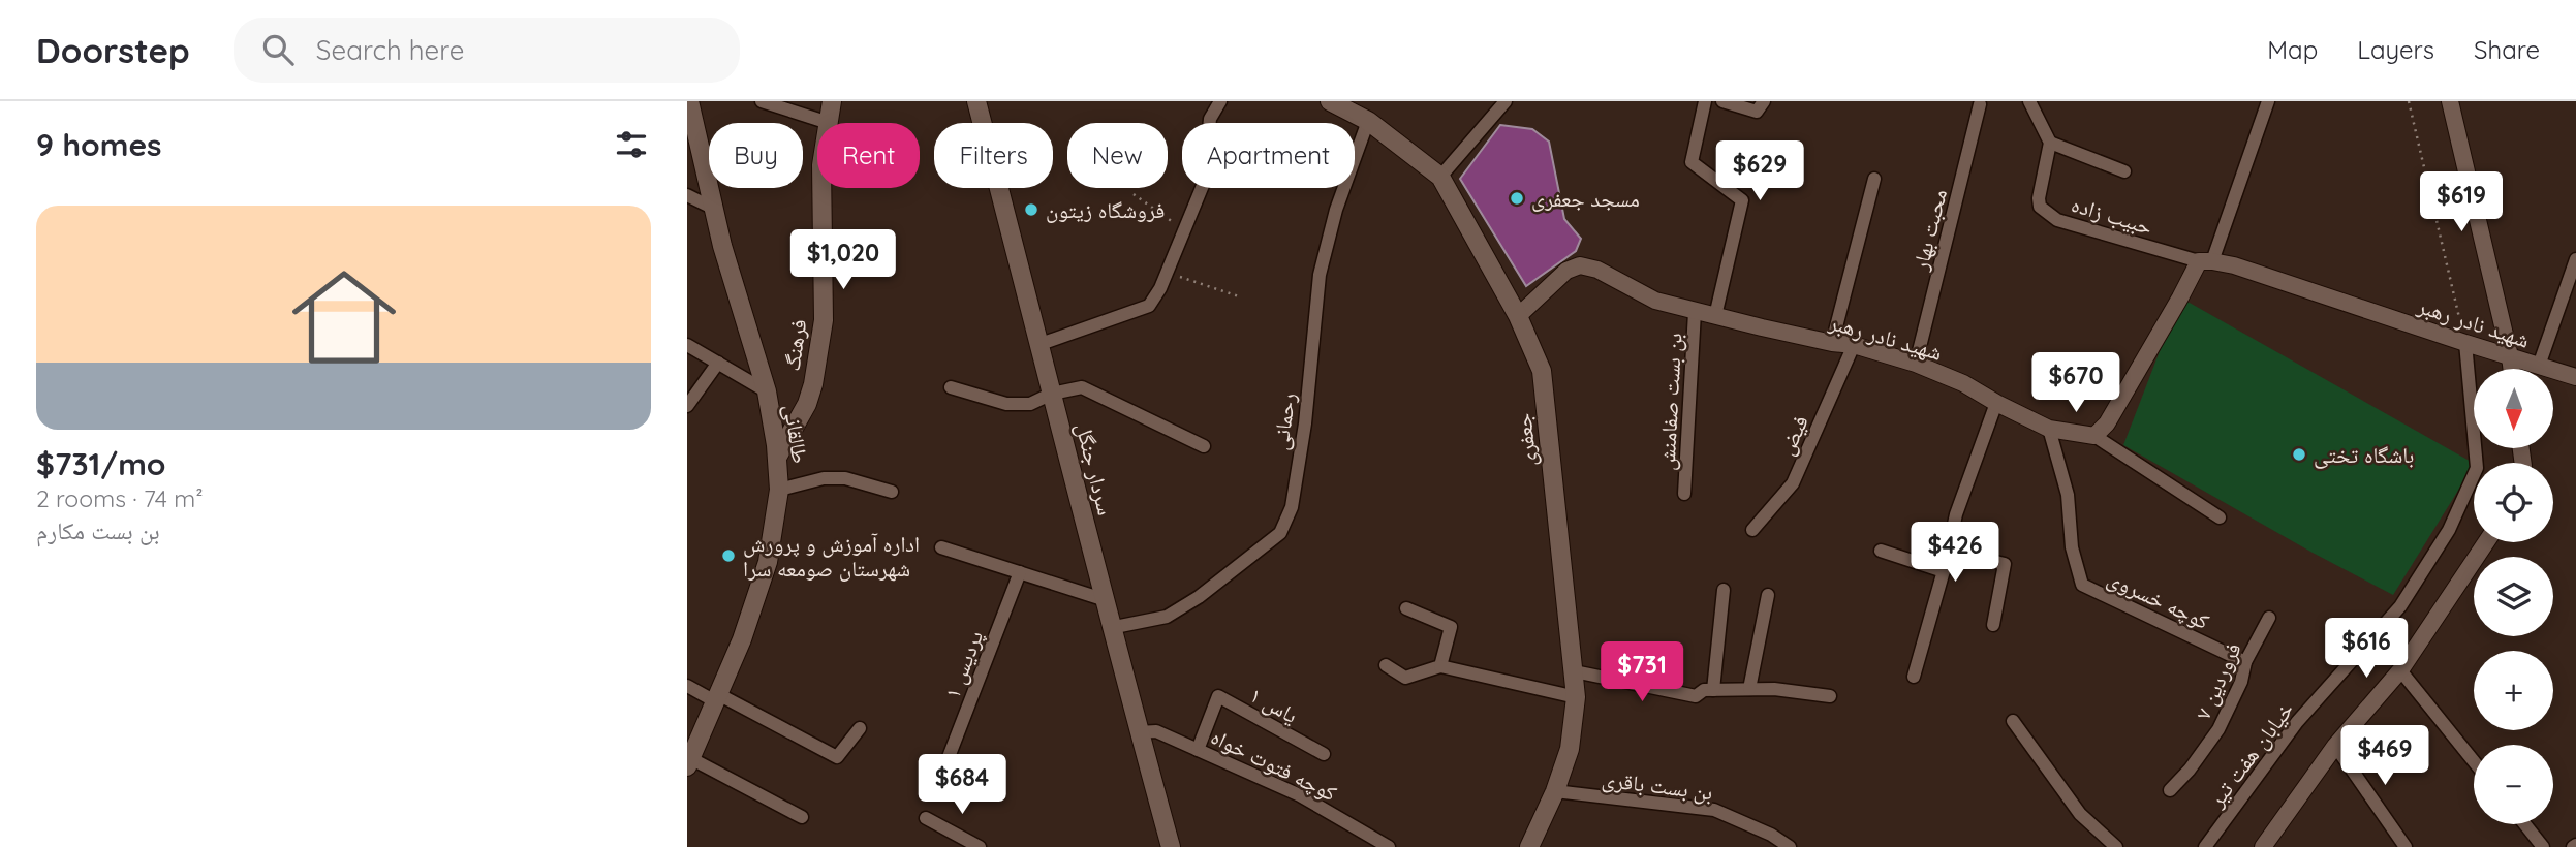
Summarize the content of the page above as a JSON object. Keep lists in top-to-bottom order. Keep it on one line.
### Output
{"streets":{"main road":["فرهنگ","طالقانی","جعفری","سردار جنگل"],"street":["حبیب زاده","محبت بهار","شهید نادر رهبر","بن بست صفامنش","رحمانی","فیض","کوچه خسروی","پردیس ۱","فروردین ۷","یاس ۱","خیابان هفت تیر","کوچه فتوت خواه","بن بست باقری"]},"crossings":[["حبیب زاده","شهید نادر رهبر"],["محبت بهار","شهید نادر رهبر"],["شهید نادر رهبر","بن بست صفامنش"],["شهید نادر رهبر","فیض"],["شهید نادر رهبر","جعفری"],["شهید نادر رهبر","کوچه خسروی"],["شهید نادر رهبر","خیابان هفت تیر"],["فرهنگ","طالقانی"],["رحمانی","جعفری"],["رحمانی","سردار جنگل"],["جعفری","بن بست باقری"],["سردار جنگل","کوچه فتوت خواه"],["کوچه خسروی","فروردین ۷"],["یاس ۱","کوچه فتوت خواه"]],"places":["مسجد جعفری","فروشگاه زیتون","باشگاه تختی","اداره آموزش و پرورش شهرستان صومعه سرا"],"north":"bottom","page":{"header":"Doorstep","search":"Search here","nav":["Map","Layers","Share"],"heading":"9 homes","chip":["Buy","Rent","Filters","New","Apartment"],"price":["$629","$619","$1,020","$670","$426","$616","$731","$469","$684"],"list":[{"name":"$731/mo","note":"2 rooms · 74 m² · بن بست مکارم"}],"map_buttons":["+","−"]}}
